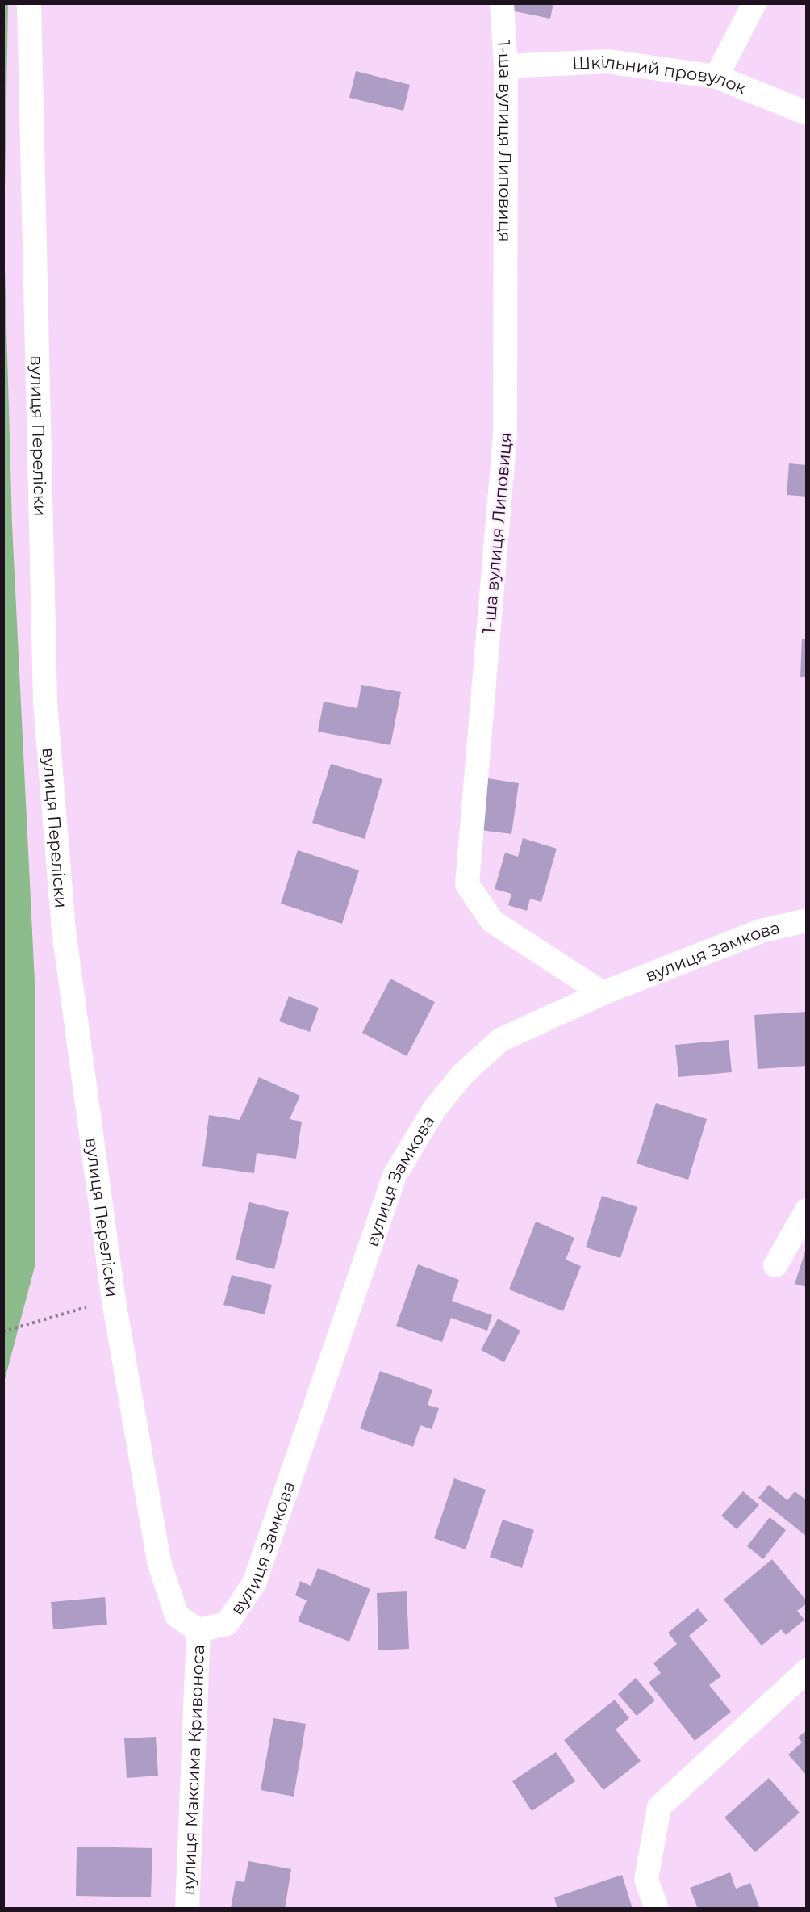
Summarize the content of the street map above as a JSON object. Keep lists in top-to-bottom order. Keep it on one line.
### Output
{"streets":{"street":["Шкільний провулок","1-ша вулиця Липовиця","вулиця Переліски","вулиця Замкова","вулиця Максима Кривоноса"]},"crossings":[["Шкільний провулок","1-ша вулиця Липовиця"],["1-ша вулиця Липовиця","вулиця Замкова"],["вулиця Переліски","вулиця Замкова"],["вулиця Переліски","вулиця Максима Кривоноса"],["вулиця Замкова","вулиця Максима Кривоноса"]]}
